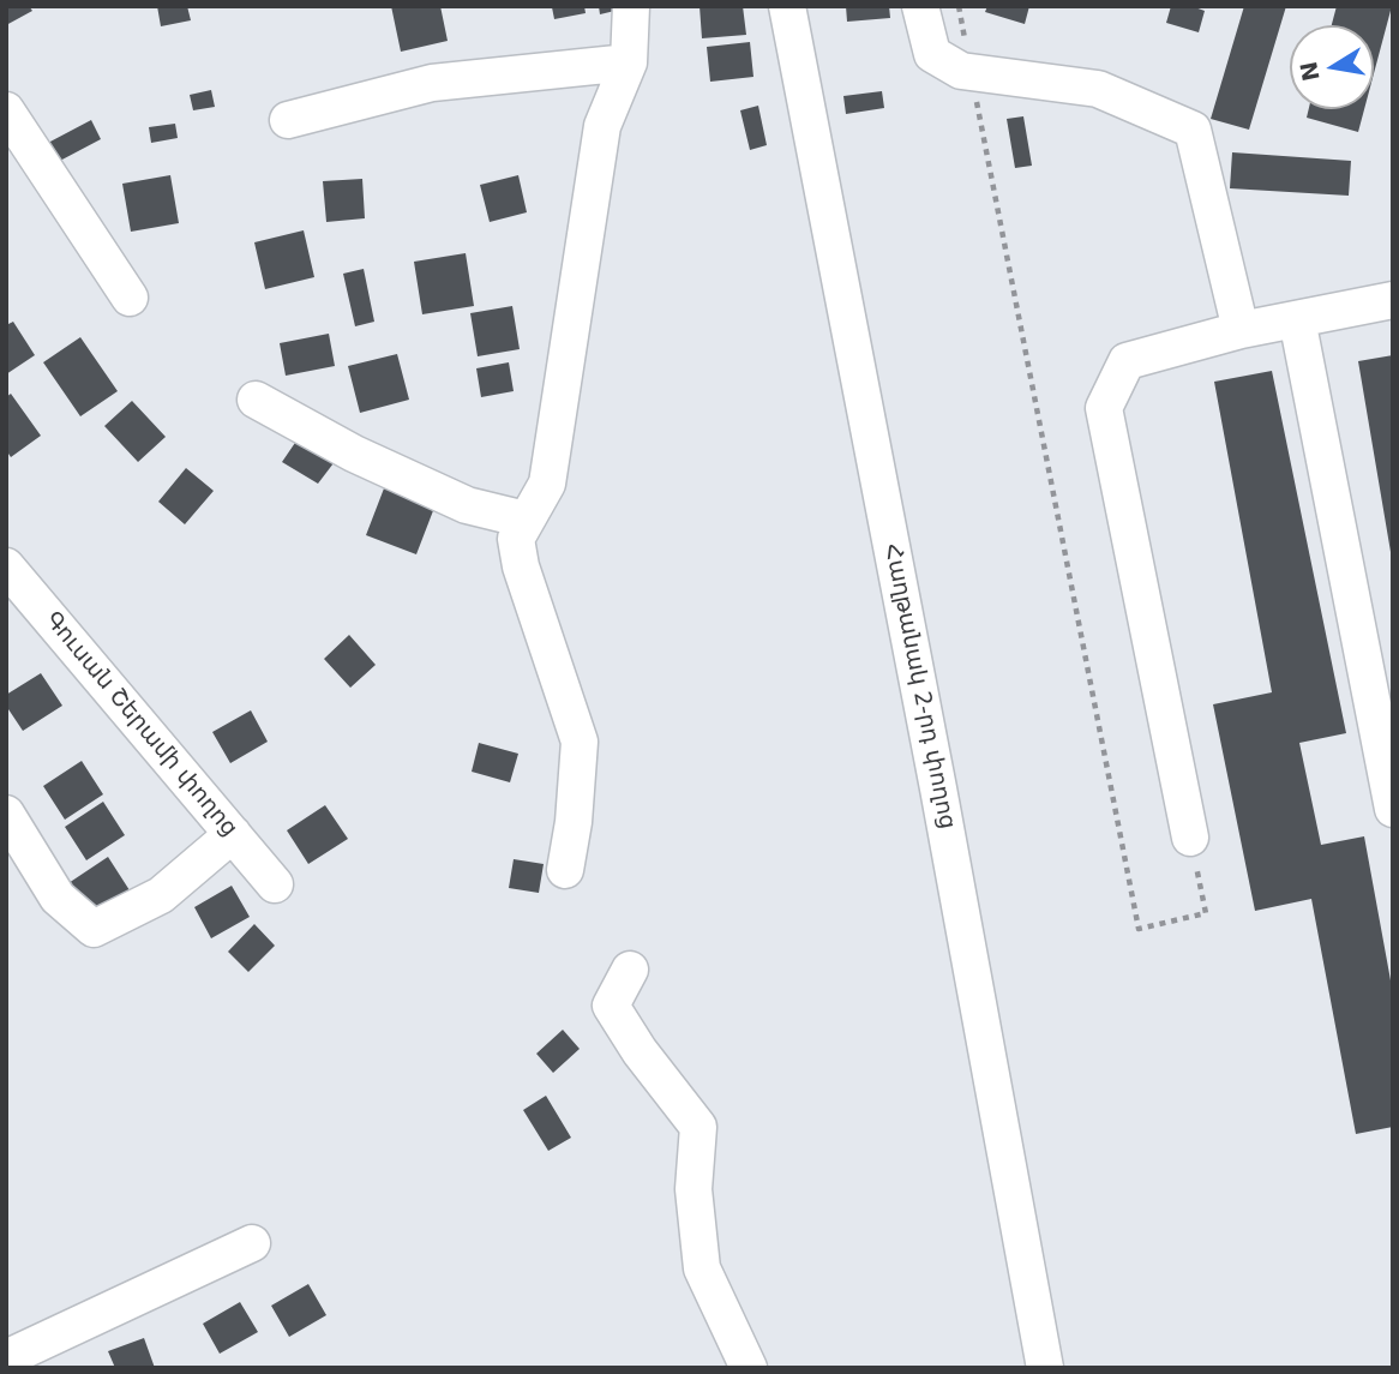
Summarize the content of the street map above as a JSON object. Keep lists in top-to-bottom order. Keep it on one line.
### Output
{"streets":{"street":["Հաղթանակ 2-րդ փողոց","Գուսան Շերամի փողոց"]},"north":"left"}
